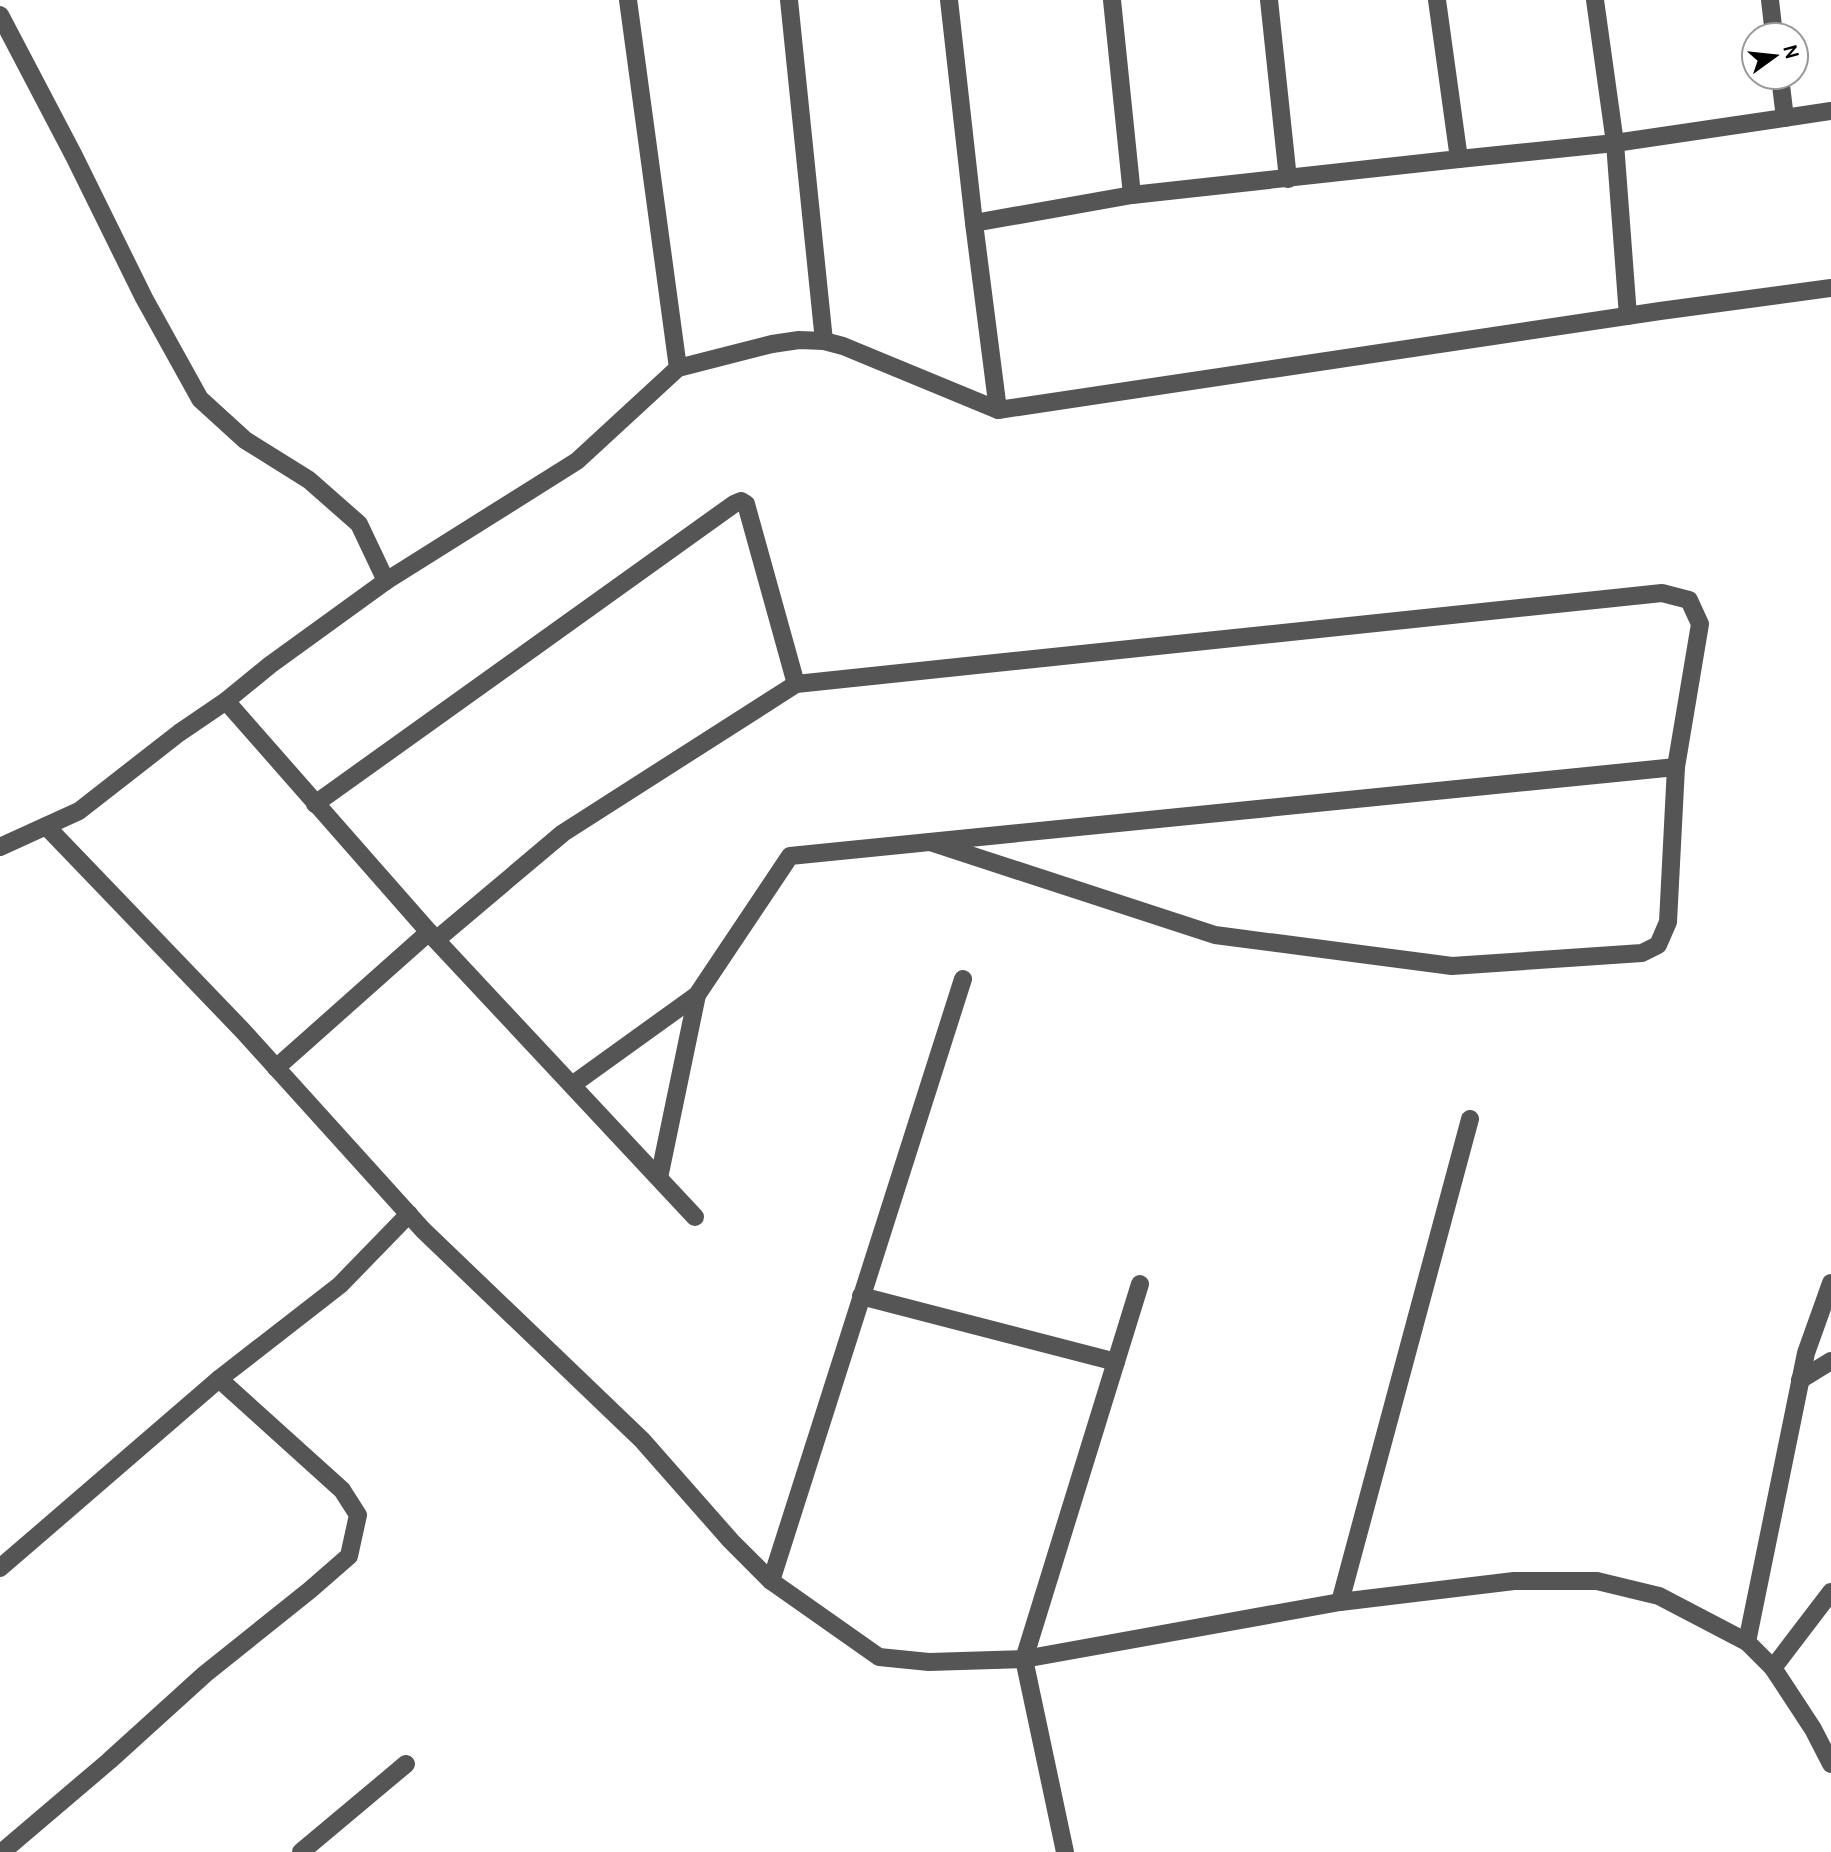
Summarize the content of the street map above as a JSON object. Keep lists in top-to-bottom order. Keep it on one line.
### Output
{"north":"right"}
